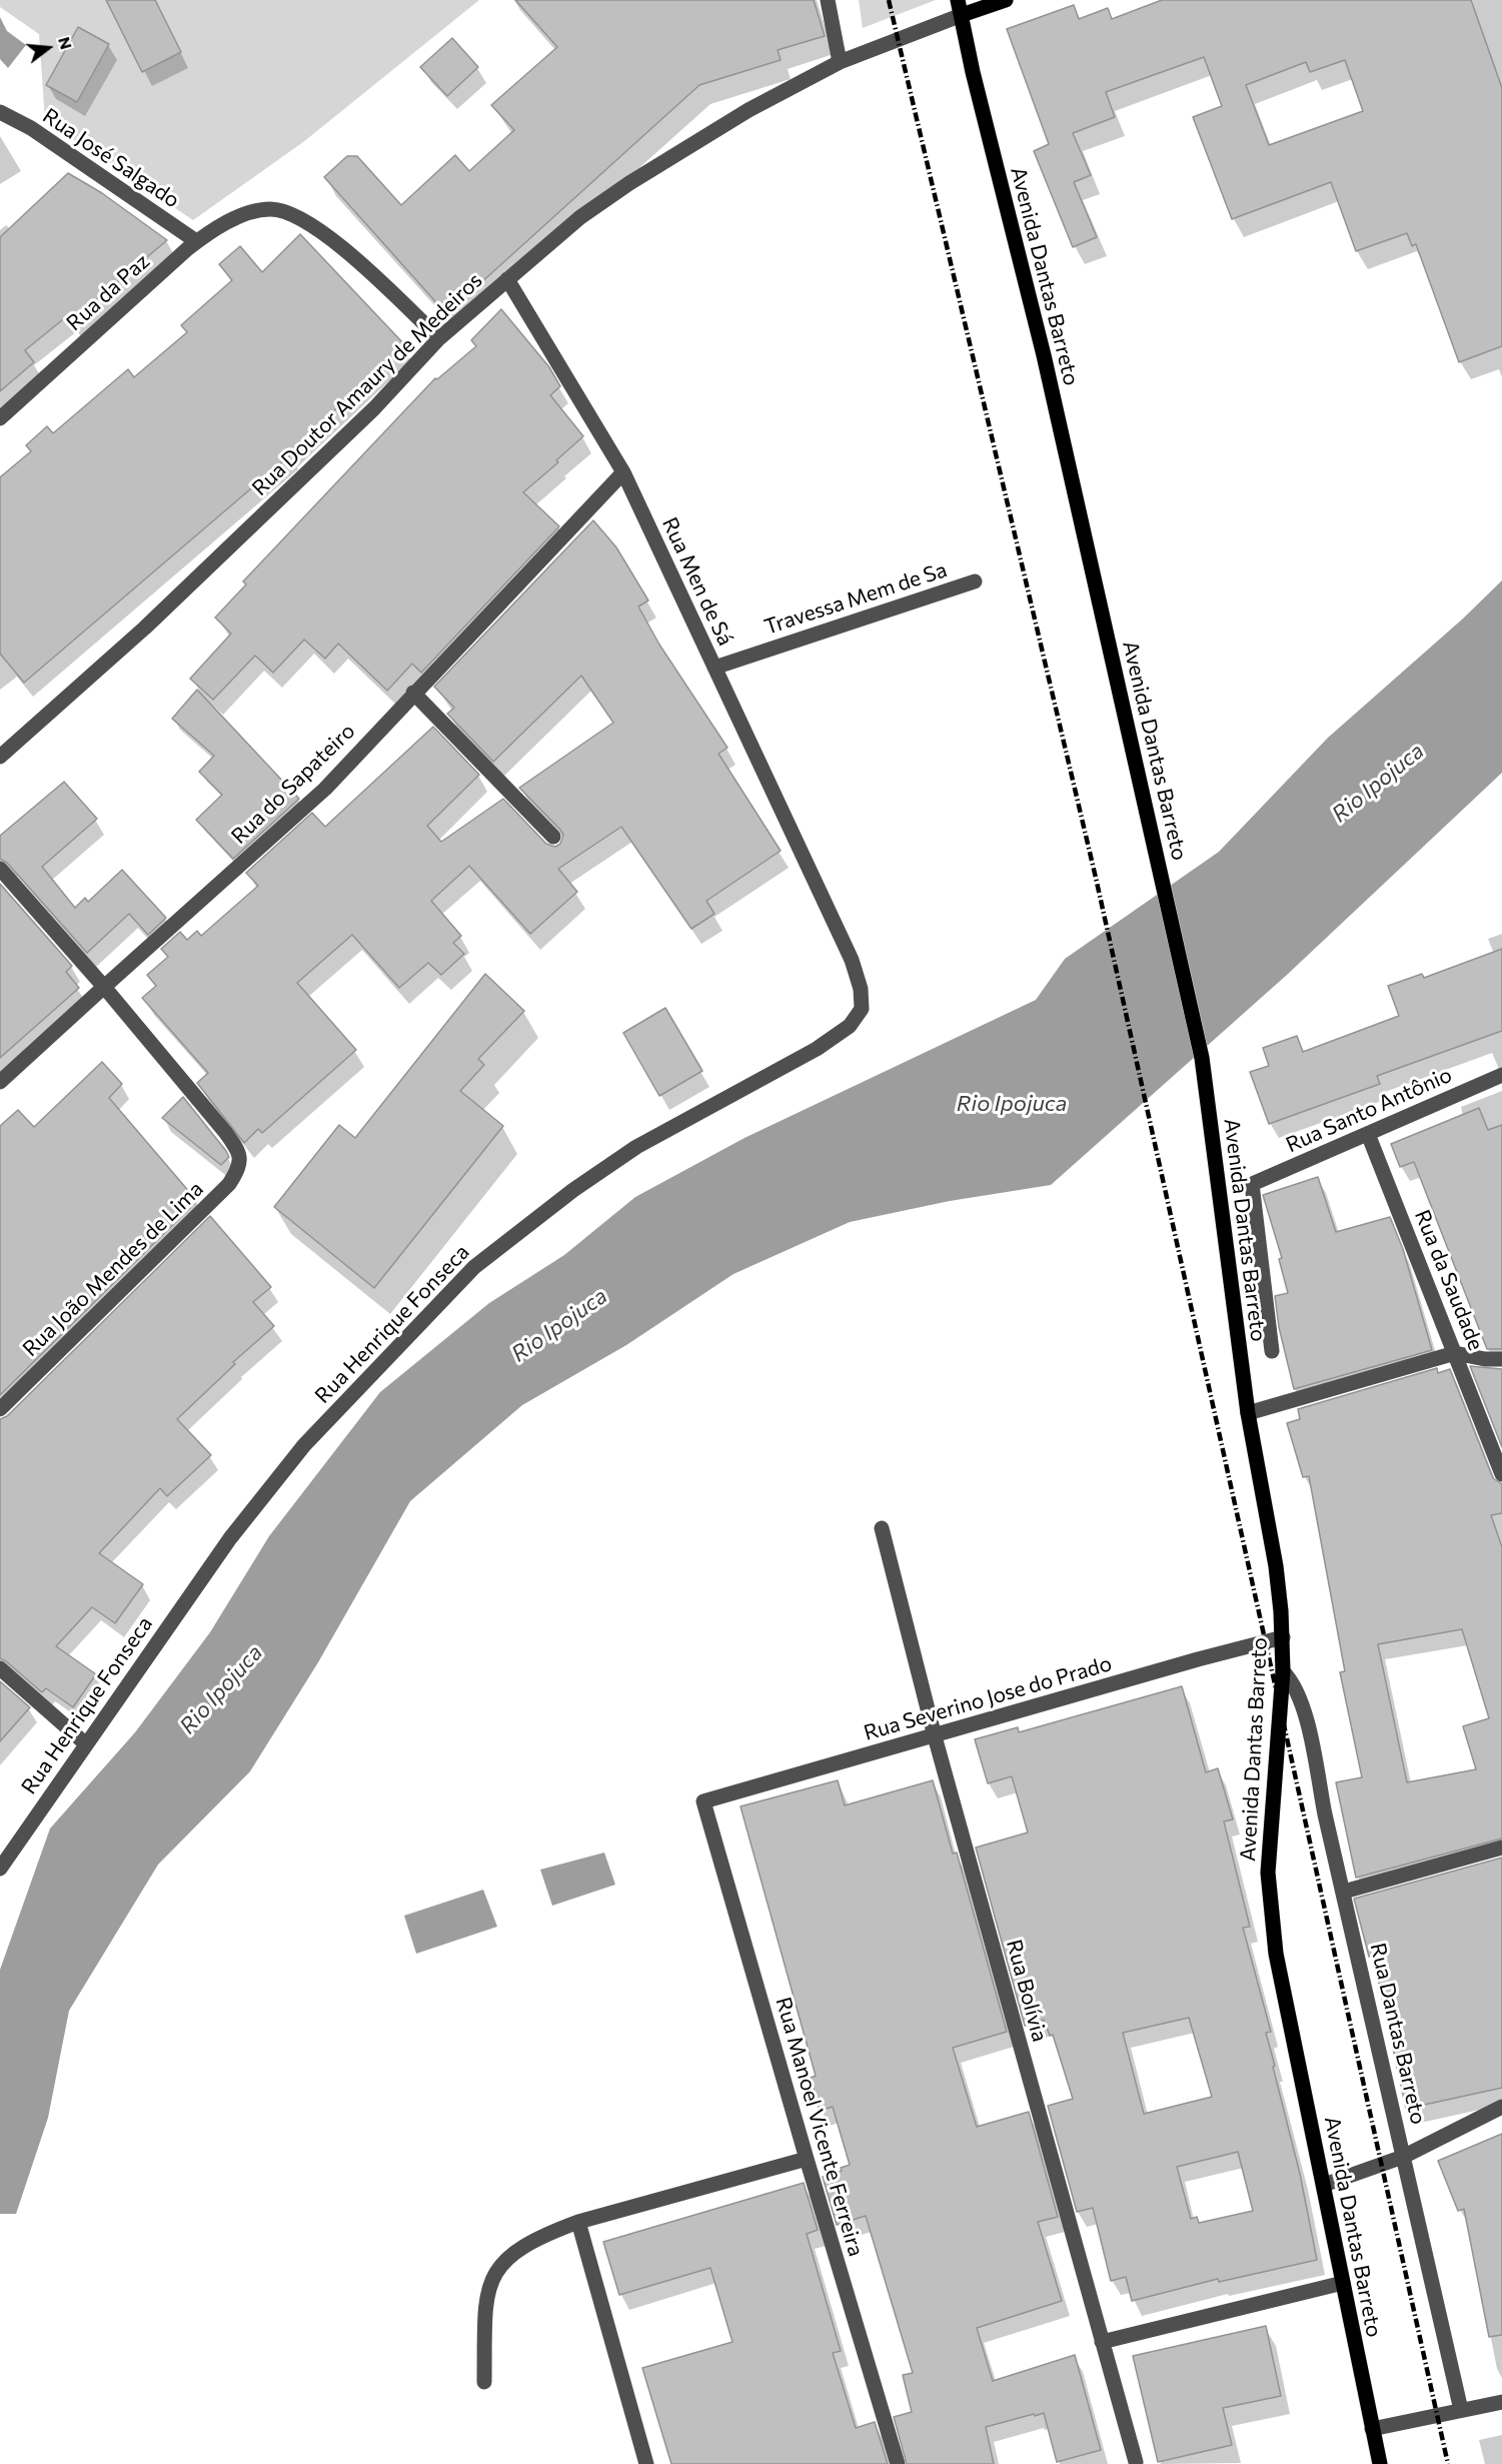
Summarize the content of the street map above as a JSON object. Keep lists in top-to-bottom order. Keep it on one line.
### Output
{"streets":{"main road":["Avenida Dantas Barreto"],"street":["Rua José Salgado","Rua da Paz","Rua Doutor Amaury de Medeiros","Rua Men de Sá","Travessa Mem de Sa","Rua do Sapateiro","Rua Santo Antônio","Rua João Mendes de Lima","Rua da Saudade","Rua Henrique Fonseca","Rua Severino Jose do Prado","Rua Bolívia","Rua Dantas Barreto","Rua Manoel Vicente Ferreira"]},"crossings":[["Rua José Salgado","Rua da Paz"],["Avenida Dantas Barreto","Rua Doutor Amaury de Medeiros"],["Avenida Dantas Barreto","Rua Severino Jose do Prado"],["Avenida Dantas Barreto","Rua Dantas Barreto"],["Rua da Paz","Rua Doutor Amaury de Medeiros"],["Rua Doutor Amaury de Medeiros","Rua Men de Sá"],["Rua Men de Sá","Travessa Mem de Sa"],["Rua Men de Sá","Rua do Sapateiro"],["Rua Men de Sá","Rua Henrique Fonseca"],["Rua do Sapateiro","Rua João Mendes de Lima"],["Rua Santo Antônio","Rua da Saudade"],["Rua Severino Jose do Prado","Rua Bolívia"],["Rua Severino Jose do Prado","Rua Manoel Vicente Ferreira"]],"water":["Rio Ipojuca"],"north":"right"}
